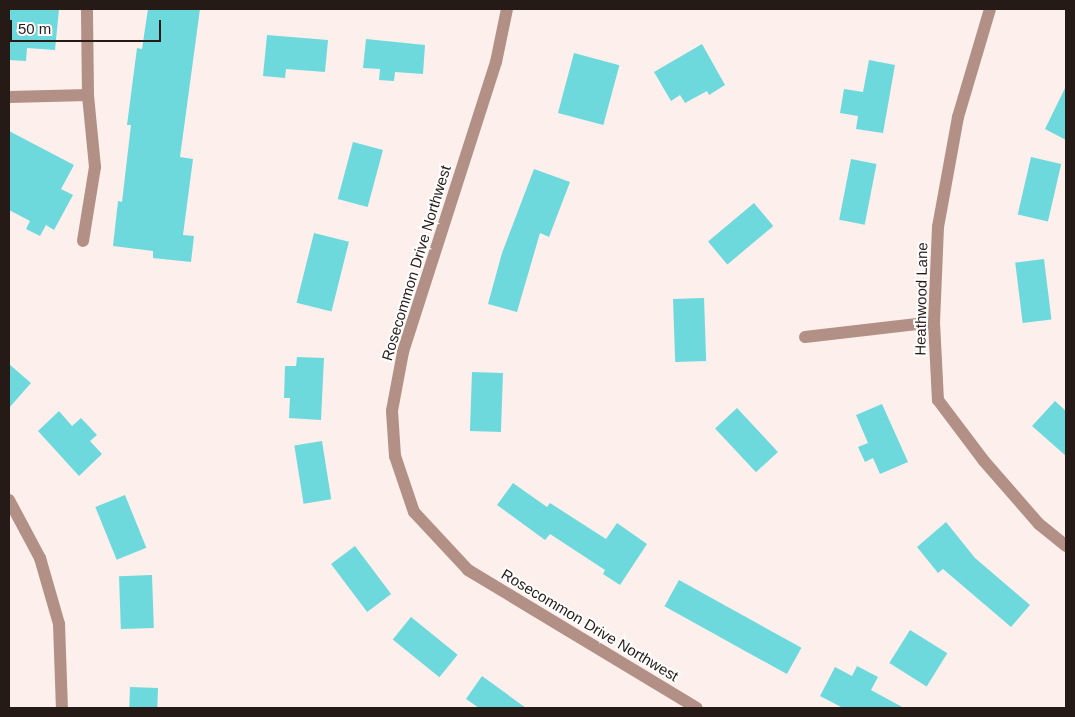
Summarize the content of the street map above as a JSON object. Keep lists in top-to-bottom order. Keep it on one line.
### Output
{"streets":{"street":["Rosecommon Drive Northwest","Heathwood Lane"]},"scale_bar":"50 m"}
